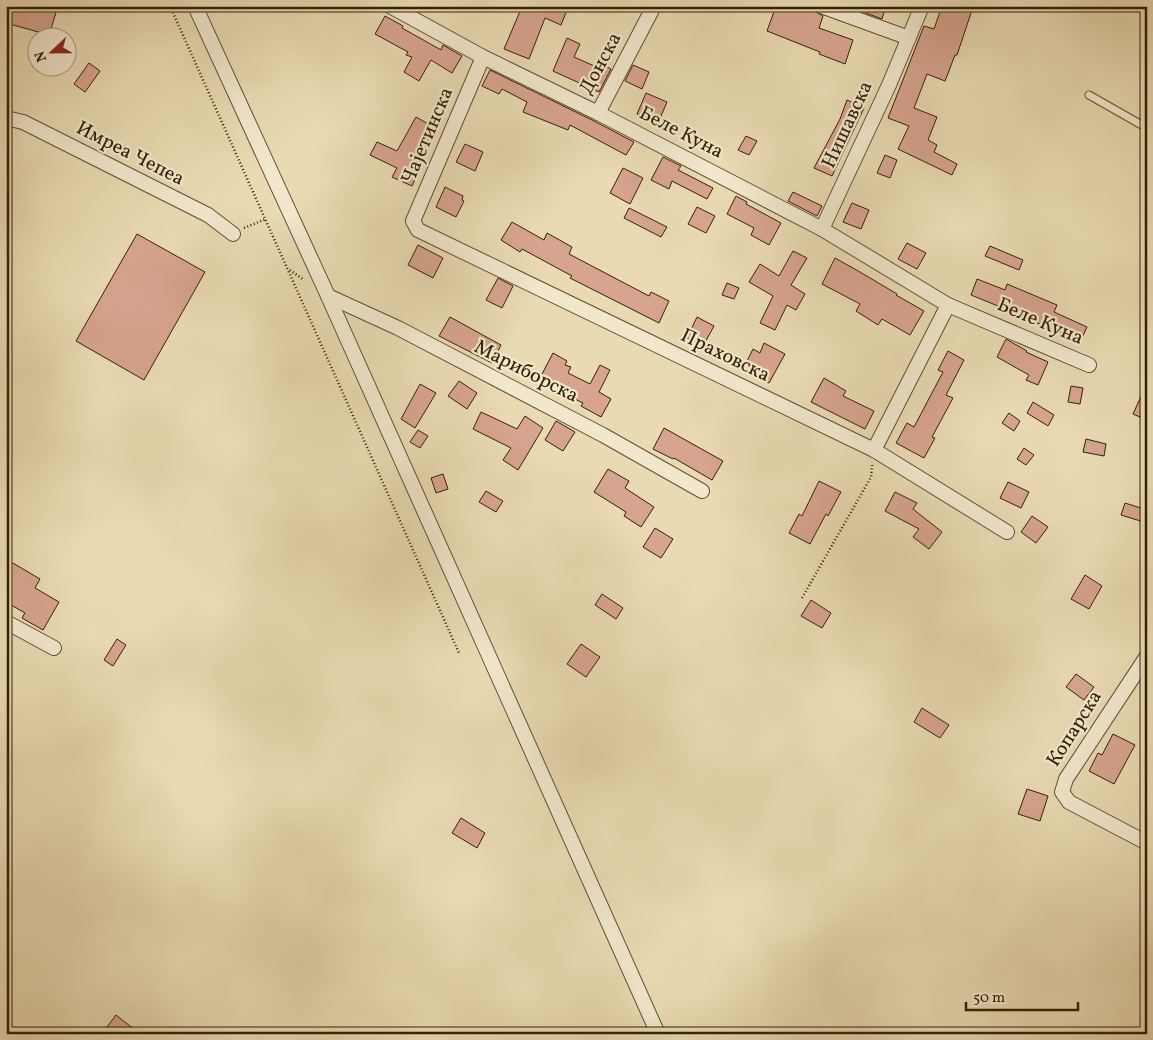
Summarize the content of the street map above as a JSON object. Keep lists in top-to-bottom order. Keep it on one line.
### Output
{"streets":{"street":["Донска","Нишавска","Беле Куна","Чајетинска","Имреа Чепеа","Праховска","Мариборска","Копарска"]},"crossings":[["Донска","Беле Куна"],["Нишавска","Беле Куна"],["Беле Куна","Чајетинска"],["Чајетинска","Праховска"]],"scale_bar":"50 m","north":"left"}
